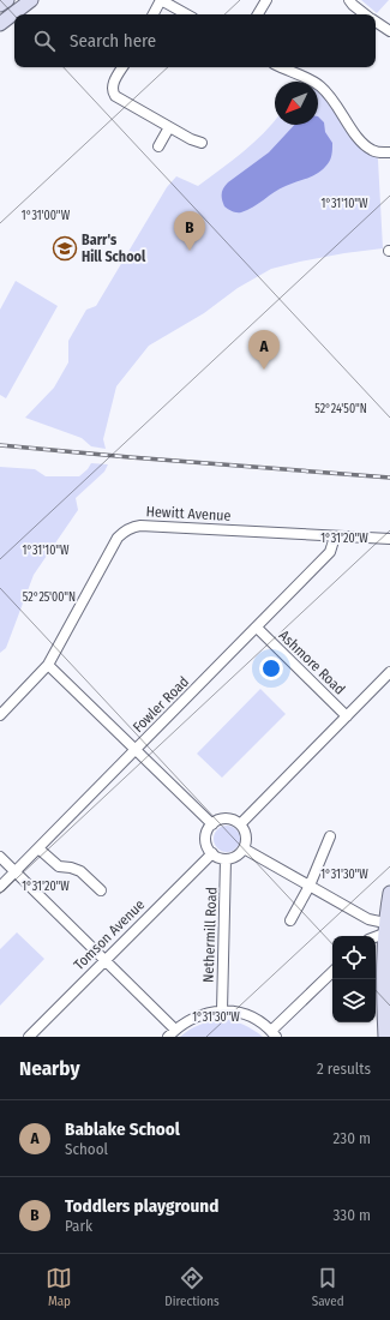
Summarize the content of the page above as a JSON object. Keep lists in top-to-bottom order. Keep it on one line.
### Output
{"streets":{"street":["Hewitt Avenue","Ashmore Road","Fowler Road","Tomson Avenue","Nethermill Road"]},"crossings":[["Hewitt Avenue","Fowler Road"],["Ashmore Road","Fowler Road"],["Tomson Avenue","Nethermill Road"]],"places":{"school or university":["Barr's Hill School"]},"north":"bottom left","page":{"search":"Search here","pins":["B","A"],"heading":["Nearby","2 results"],"list":[{"mark":"A","name":"Bablake School","note":"School","value":"230 m"},{"mark":"B","name":"Toddlers playground","note":"Park","value":"330 m"}],"nav":["Map","Directions","Saved"]},"coordinates":["1°31'10\"W","1°31'00\"W","52°24'50\"N","1°31'20\"W","52°25'00\"N","1°31'30\"W"]}
